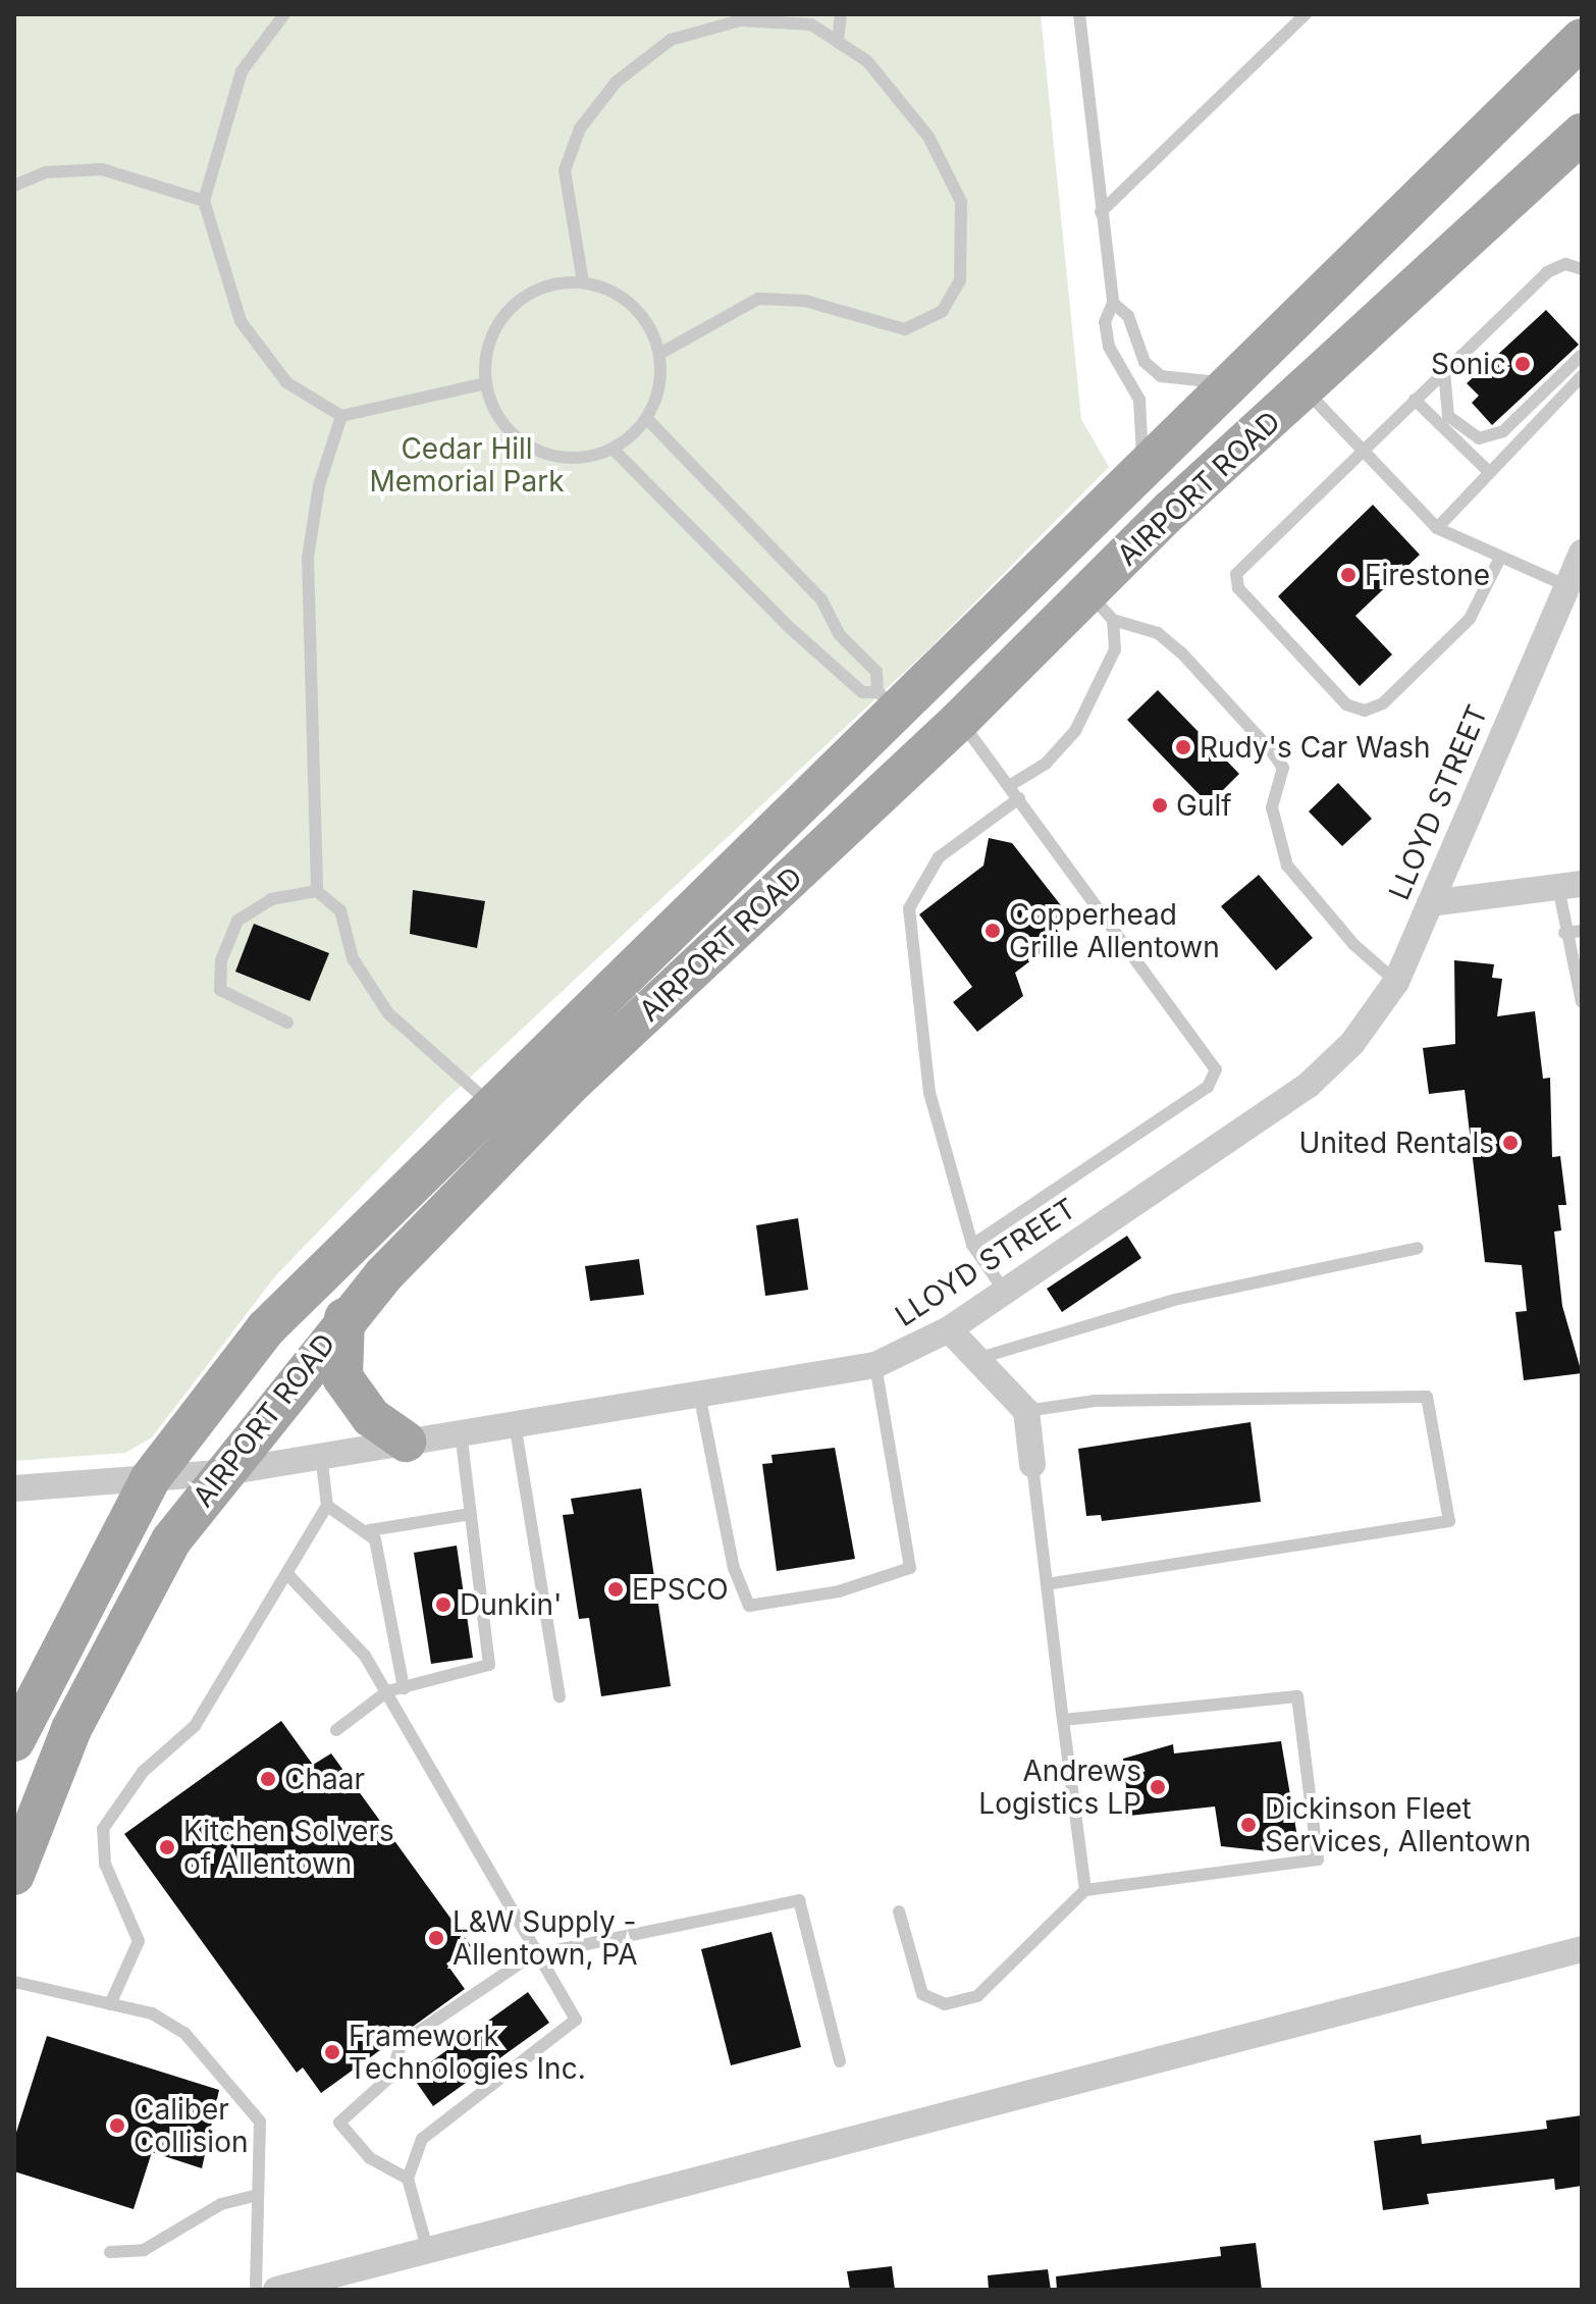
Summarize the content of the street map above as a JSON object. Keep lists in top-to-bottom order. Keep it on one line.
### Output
{"streets":{"main road":["AIRPORT ROAD"],"street":["LLOYD STREET"]},"crossings":[["AIRPORT ROAD","LLOYD STREET"]],"parks":["Cedar Hill Memorial Park"],"places":["Sonic","Firestone","Rudy's Car Wash","Gulf","Copperhead Grille Allentown","United Rentals","EPSCO","Dunkin'","Chaar","Andrews Logistics LP","Dickinson Fleet Services, Allentown","Kitchen Solvers of Allentown","L&W Supply - Allentown, PA","Framework Technologies Inc.","Caliber Collision"]}
